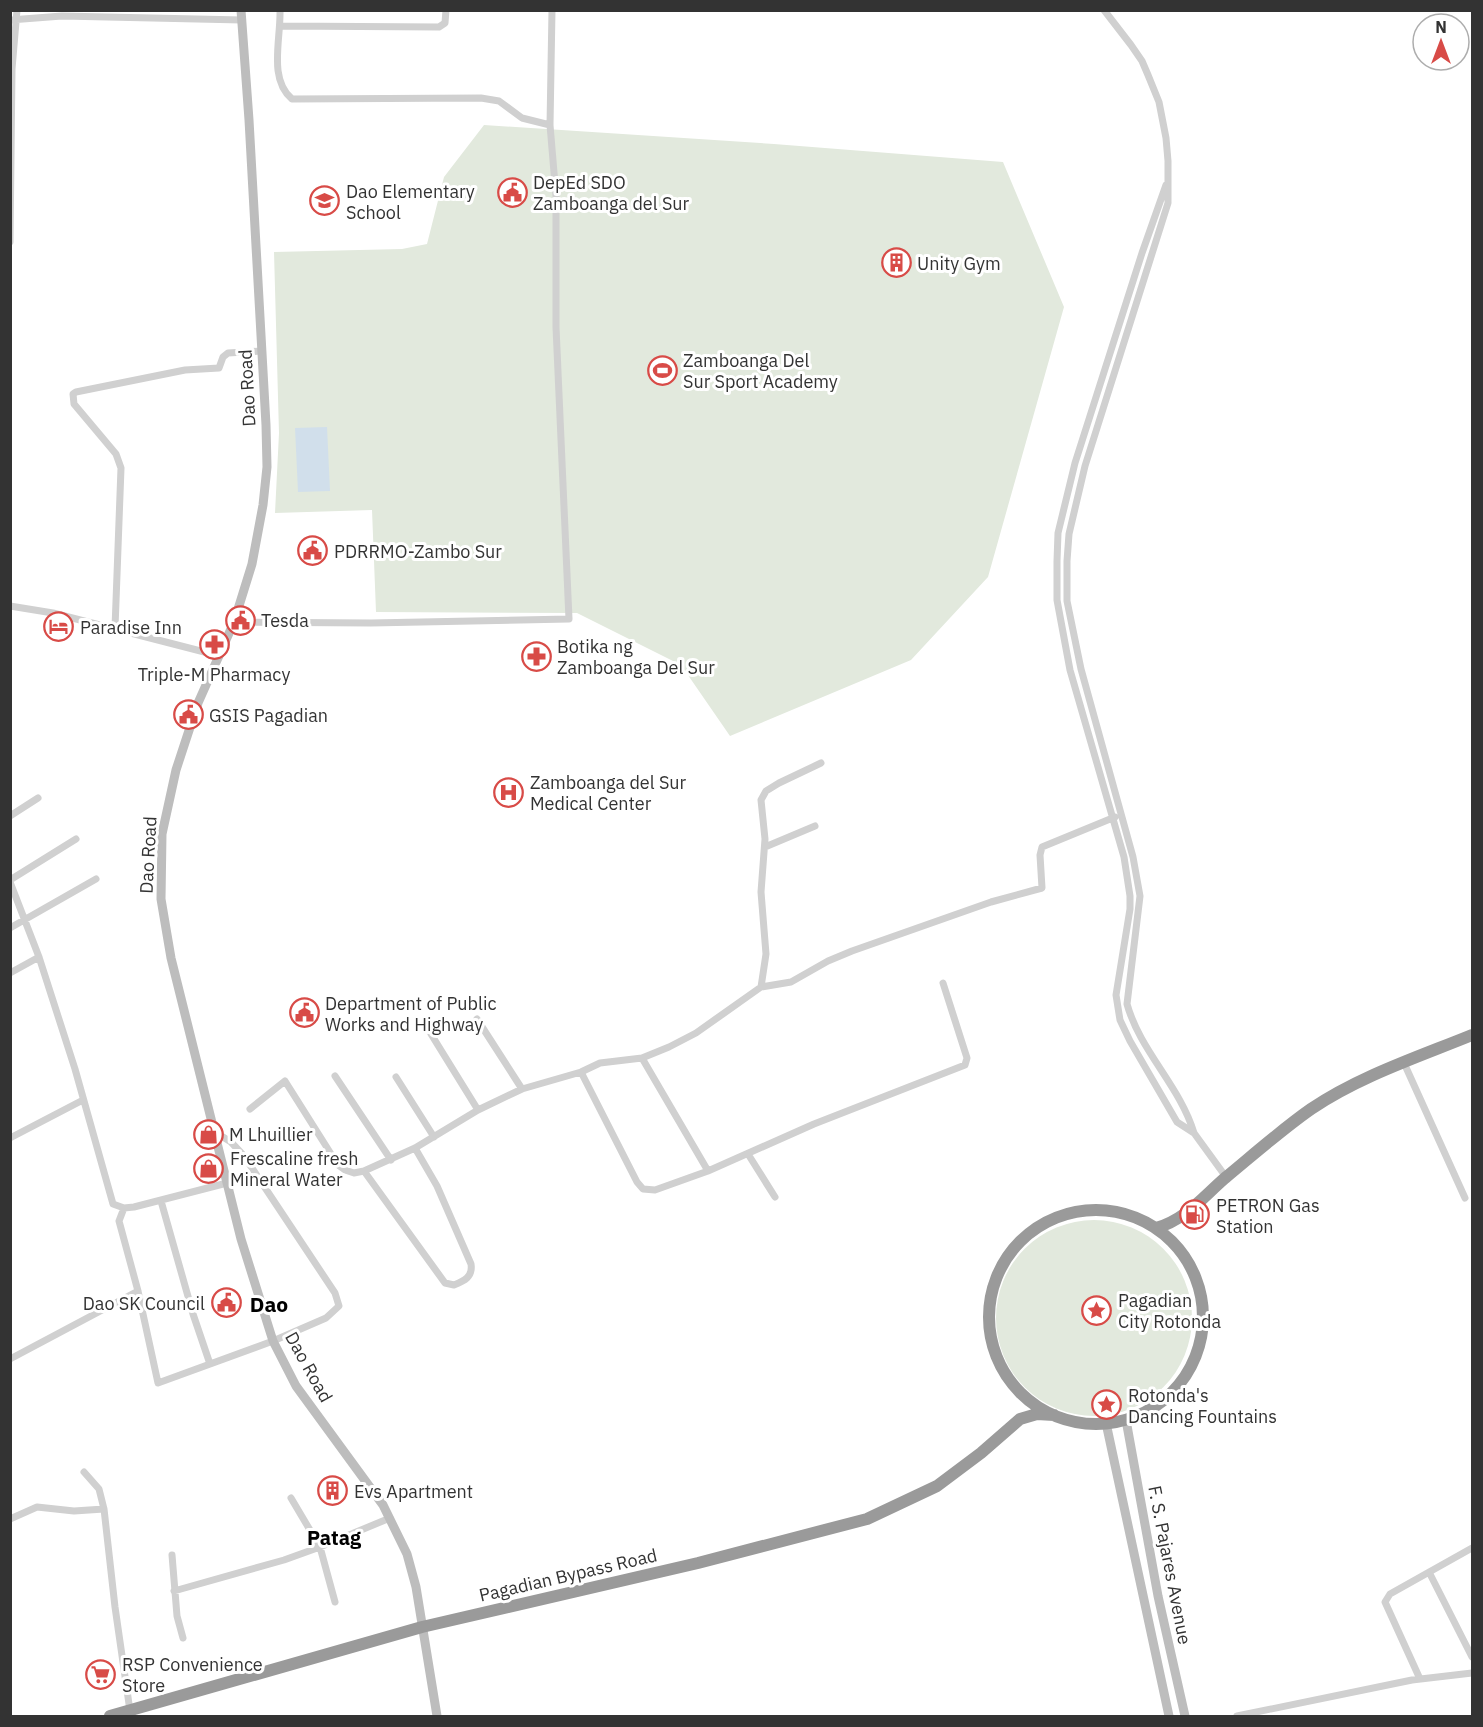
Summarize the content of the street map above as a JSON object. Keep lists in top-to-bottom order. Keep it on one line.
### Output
{"streets":{"highway":["Pagadian Bypass Road"],"street":["Dao Road","F. S. Pajares Avenue"]},"crossings":[["Dao Road","Pagadian Bypass Road"],["F. S. Pajares Avenue","Pagadian Bypass Road"]],"districts":["Dao","Patag"],"places":{"public building":["DepEd SDO Zamboanga del Sur","PDRRMO-Zambo Sur","Tesda","GSIS Pagadian","Department of Public Works and Highway","Dao SK Council"],"school or university":["Dao Elementary School"],"building":["Unity Gym","Evs Apartment"],"sports":["Zamboanga Del Sur Sport Academy"],"hotel":["Paradise Inn"],"pharmacy":["Triple-M Pharmacy","Botika ng Zamboanga Del Sur"],"hospital":["Zamboanga del Sur Medical Center"],"shop":["M Lhuillier","Frescaline fresh Mineral Water"],"fuel station":["PETRON Gas Station"],"place":["Pagadian City Rotonda","Rotonda's Dancing Fountains"],"supermarket":["RSP Convenience Store"]},"north":"top"}
